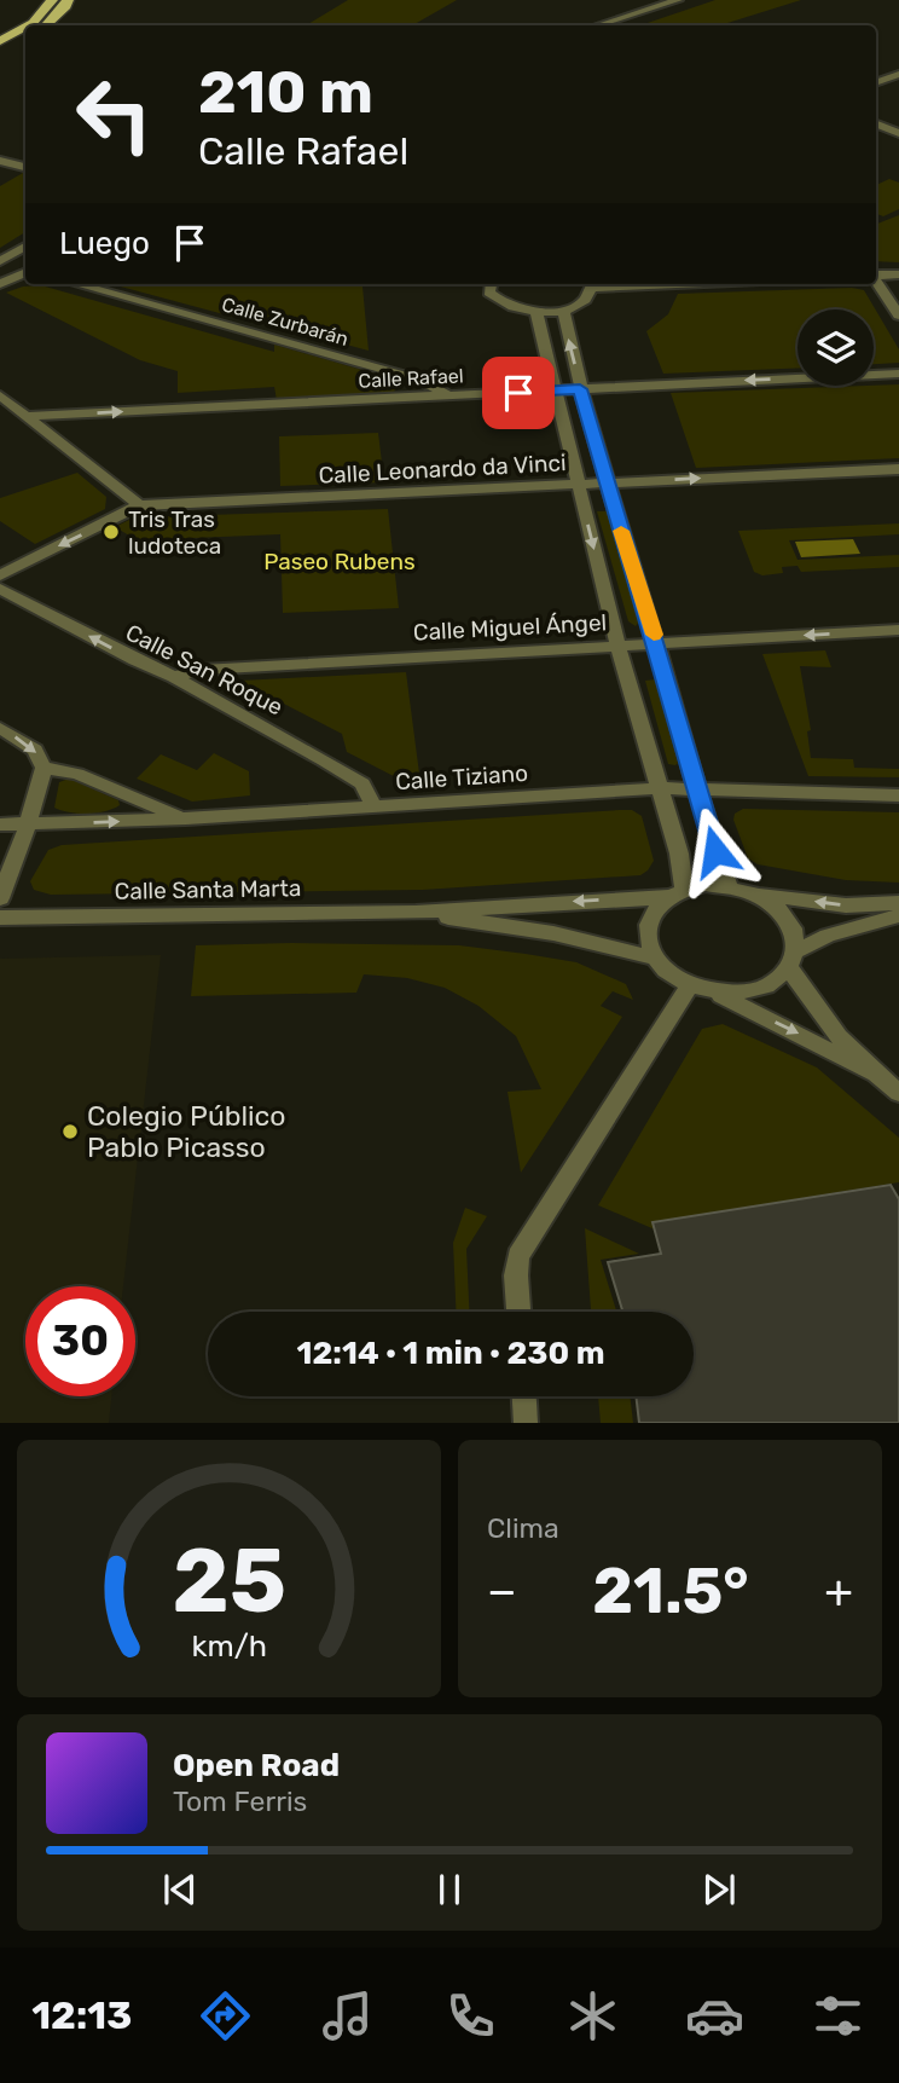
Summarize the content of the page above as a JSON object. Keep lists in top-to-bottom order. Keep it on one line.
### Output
{"streets":{"street":["Calle Zurbarán","Calle Rafael","Calle Leonardo da Vinci","Calle Miguel Ángel","Calle San Roque","Calle Tiziano","Calle Santa Marta"]},"crossings":[["Calle Zurbarán","Calle Rafael"],["Calle Miguel Ángel","Calle San Roque"],["Calle San Roque","Calle Tiziano"]],"one_way":["Calle Leonardo da Vinci"],"parks":["Paseo Rubens"],"places":["Tris Tras ludoteca","Colegio Público Pablo Picasso"],"page":{"turn":["210 m","Calle Rafael"],"then":"Luego","limit":"30","trip":"12:14 · 1 min · 230 m","tile":"Clima","heat":["−","21.5°","+"],"song":["Open Road","Tom Ferris"],"tabs":"12:13","gauge":["25","km/h"]}}
